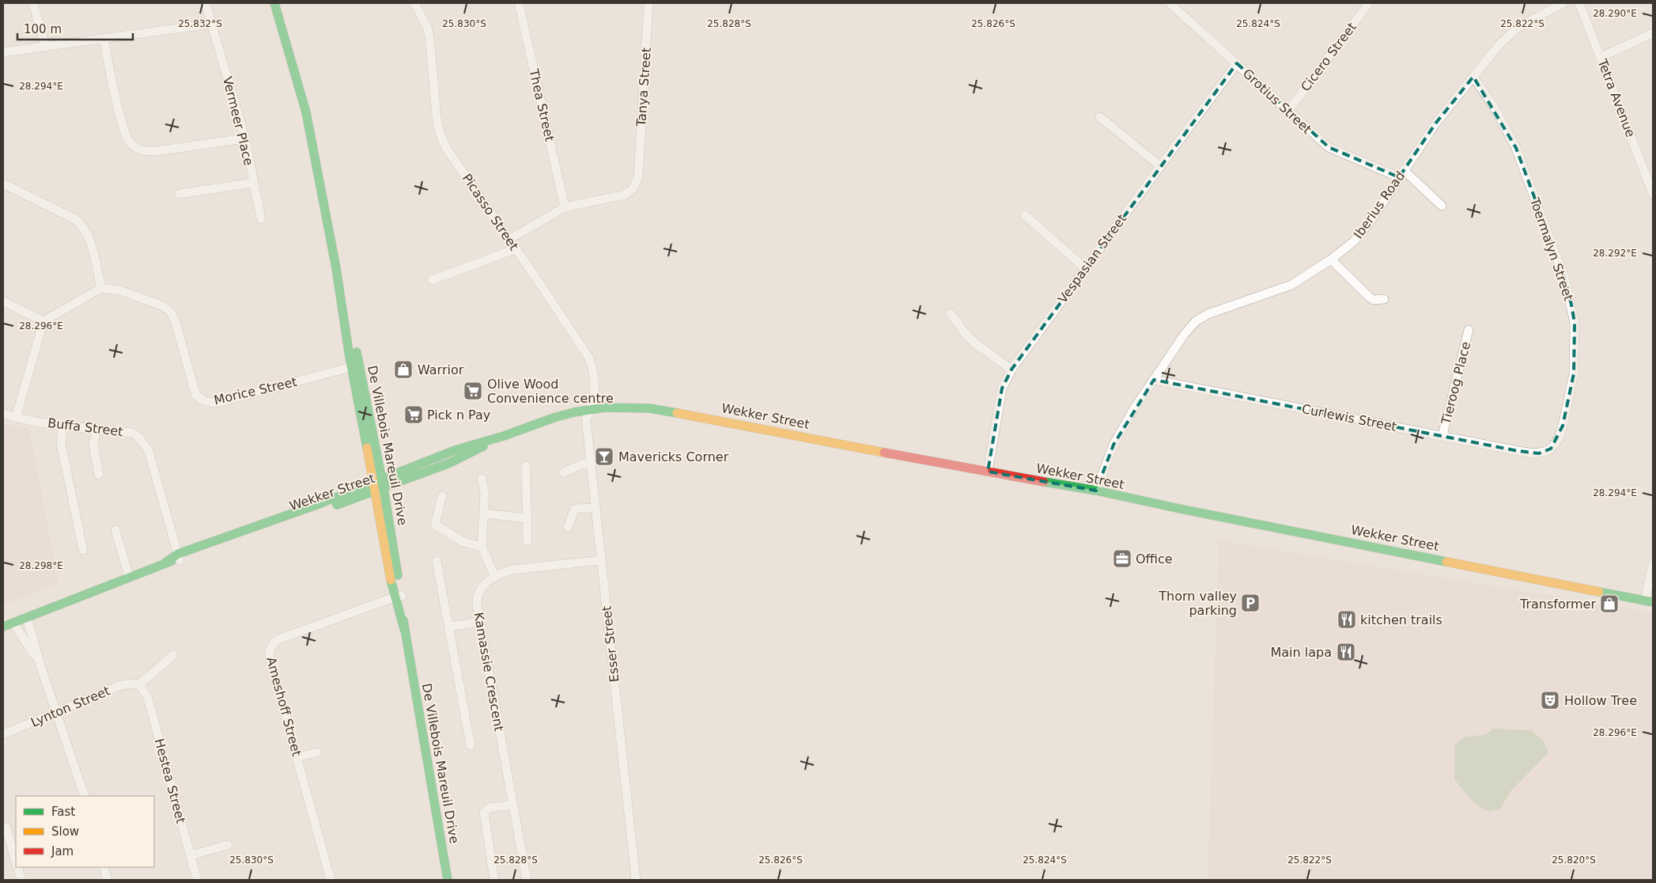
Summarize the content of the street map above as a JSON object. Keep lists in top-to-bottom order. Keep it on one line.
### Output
{"streets":{"street":["Cicero Street","Tanya Street","Tetra Avenue","Grotius Street","Thea Street","Vermeer Place","Iberius Road","Picasso Street","Toermalyn Street","Vespasian Street","Tieroog Place","Morice Street","Wekker Street","Curlewis Street","Buffa Street","De Villebois Mareuil Drive","Esser Street","Kamassie Crescent","Lynton Street","Ameshoff Street","Hestea Street"]},"crossings":[["Cicero Street","Grotius Street"],["Tanya Street","Thea Street"],["Tanya Street","Picasso Street"],["Grotius Street","Iberius Road"],["Grotius Street","Vespasian Street"],["Iberius Road","Toermalyn Street"],["Iberius Road","Wekker Street"],["Iberius Road","Curlewis Street"],["Picasso Street","Wekker Street"],["Picasso Street","Esser Street"],["Toermalyn Street","Curlewis Street"],["Vespasian Street","Wekker Street"],["Tieroog Place","Curlewis Street"],["Morice Street","De Villebois Mareuil Drive"],["Wekker Street","Buffa Street"],["Wekker Street","De Villebois Mareuil Drive"],["Wekker Street","Esser Street"],["De Villebois Mareuil Drive","Ameshoff Street"],["Esser Street","Kamassie Crescent"],["Lynton Street","Hestea Street"]],"places":{"shop":["Warrior","Transformer"],"supermarket":["Olive Wood Convenience centre","Pick n Pay"],"bar":["Mavericks Corner"],"office":["Office"],"parking":["Thorn valley parking"],"restaurant":["kitchen trails","Main lapa"],"theatre":["Hollow Tree"]},"legend":["Fast","Slow","Jam"],"scale_bar":"100 m","coordinates":["28.290°E","25.832°S","25.828°S","25.826°S","25.824°S","25.830°S","25.822°S","28.294°E","28.292°E","28.296°E","28.298°E","25.820°S"]}
